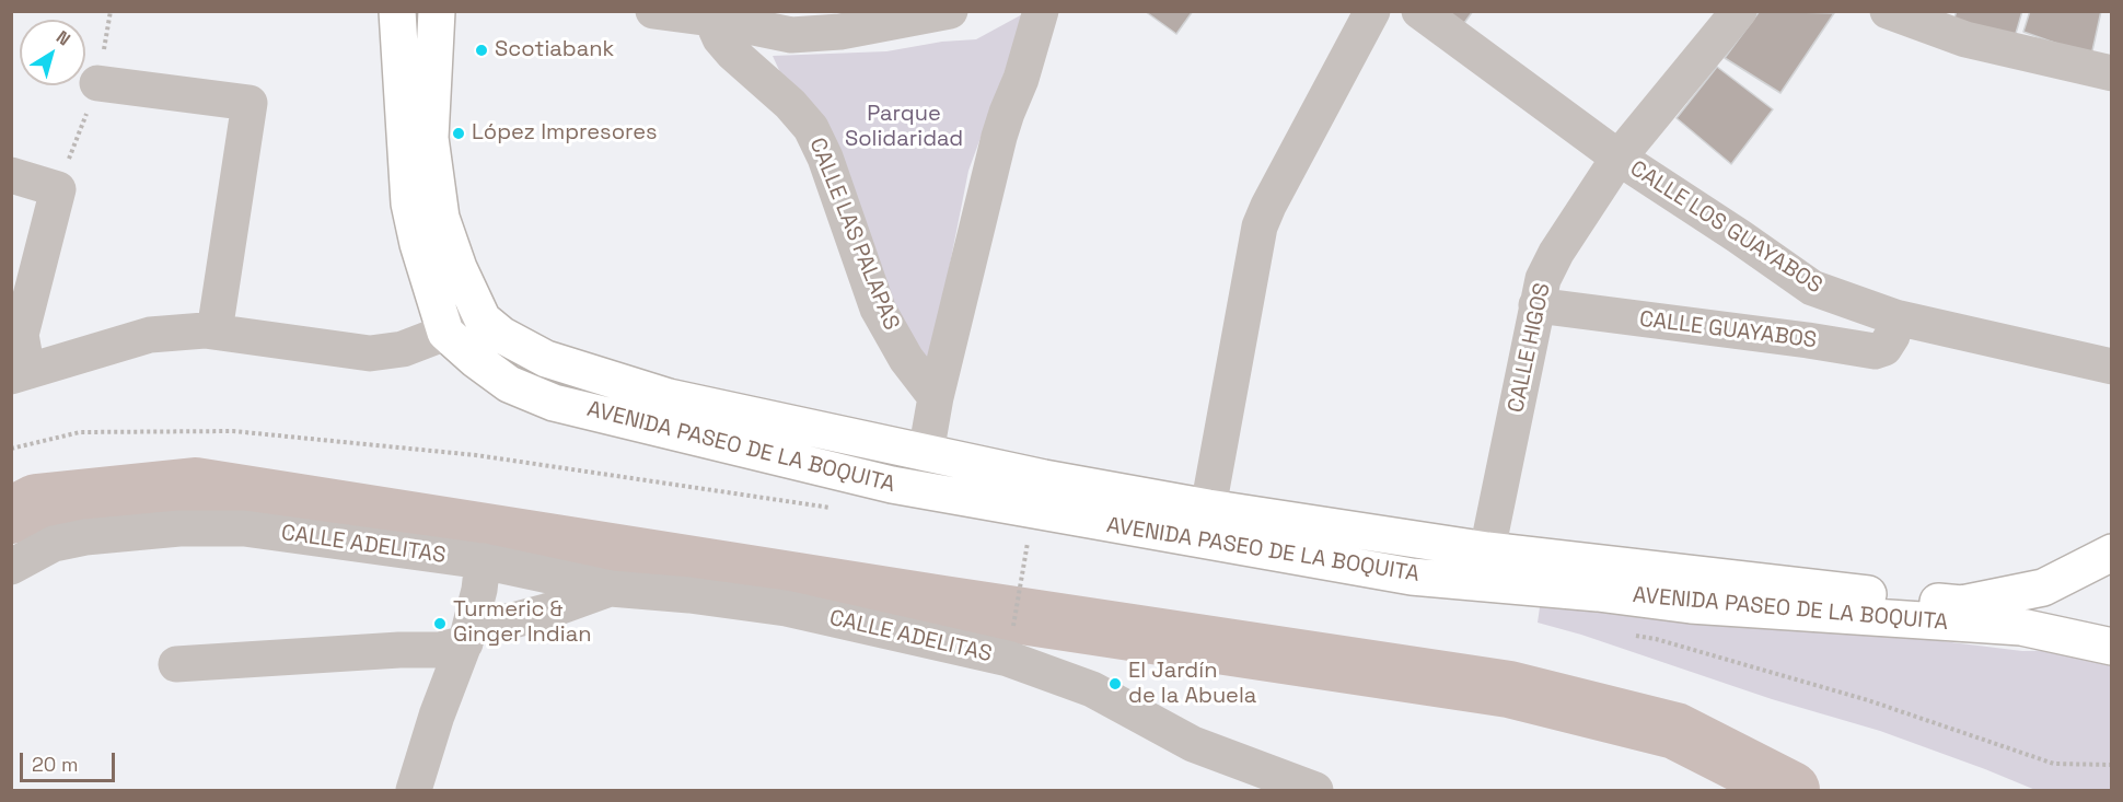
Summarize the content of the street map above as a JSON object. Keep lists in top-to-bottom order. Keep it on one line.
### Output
{"streets":{"main road":["AVENIDA PASEO DE LA BOQUITA"],"street":["CALLE LOS GUAYABOS","CALLE LAS PALAPAS","CALLE GUAYABOS","CALLE HIGOS","CALLE ADELITAS"]},"crossings":[["CALLE LOS GUAYABOS","CALLE GUAYABOS"],["CALLE LOS GUAYABOS","CALLE HIGOS"],["CALLE GUAYABOS","CALLE HIGOS"],["CALLE HIGOS","AVENIDA PASEO DE LA BOQUITA"]],"parks":["Parque Solidaridad"],"places":["Scotiabank","López Impresores","Turmeric & Ginger Indian","El Jardín de la Abuela"],"scale_bar":"20 m","north":"top right"}
